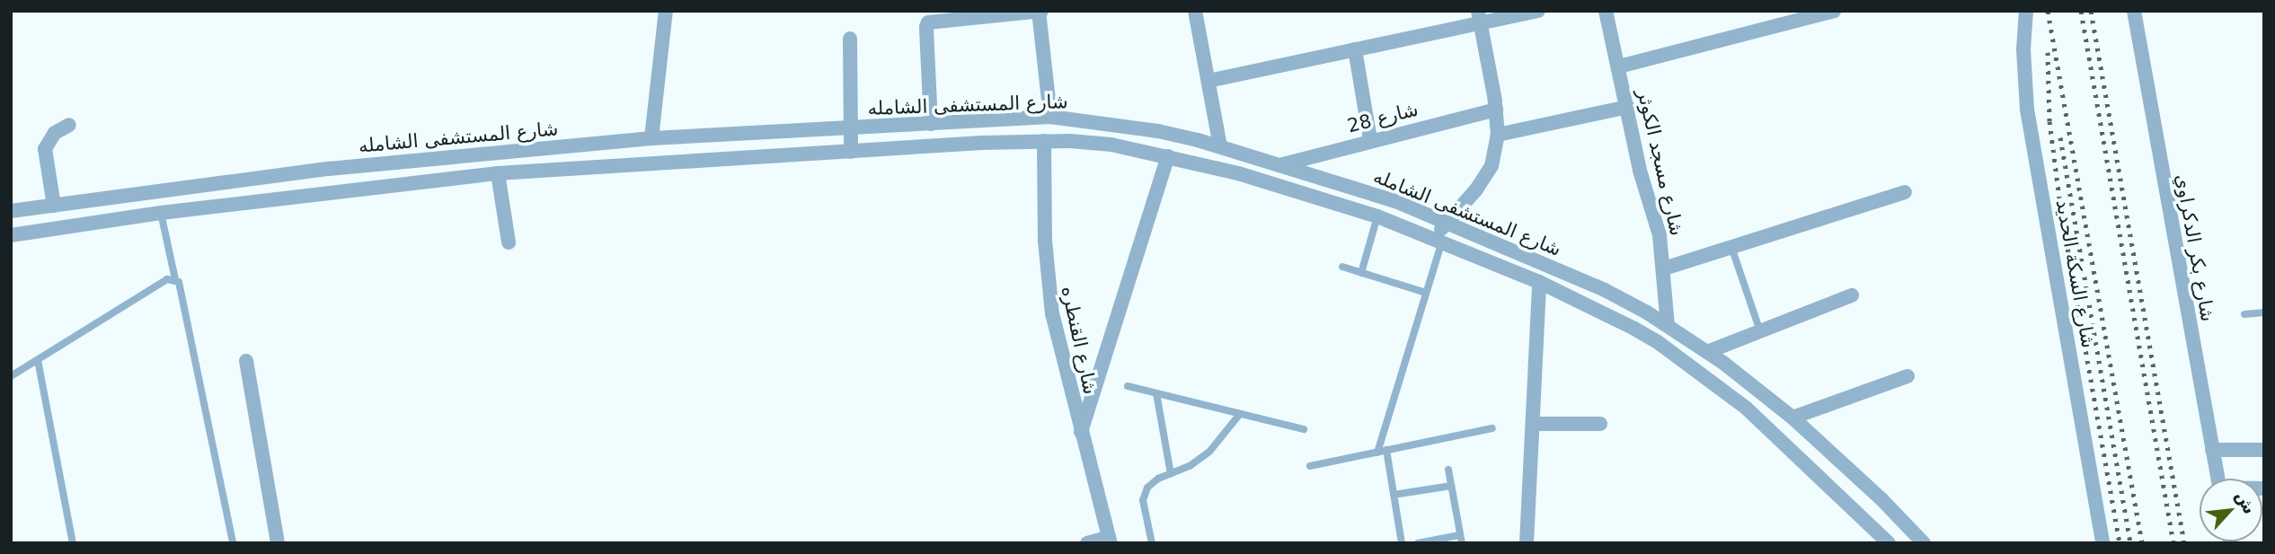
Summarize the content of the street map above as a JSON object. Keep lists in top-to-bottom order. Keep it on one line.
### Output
{"streets":{"street":["شارع المستشفى الشامله","شارع 28","شارع مسجد الكوثر","شارع بكر الدكراوي","شارع السكة الحديد","شارع القنطره"]},"crossings":[["شارع المستشفى الشامله","شارع 28"],["شارع المستشفى الشامله","شارع مسجد الكوثر"],["شارع المستشفى الشامله","شارع القنطره"]],"north":"top right"}
